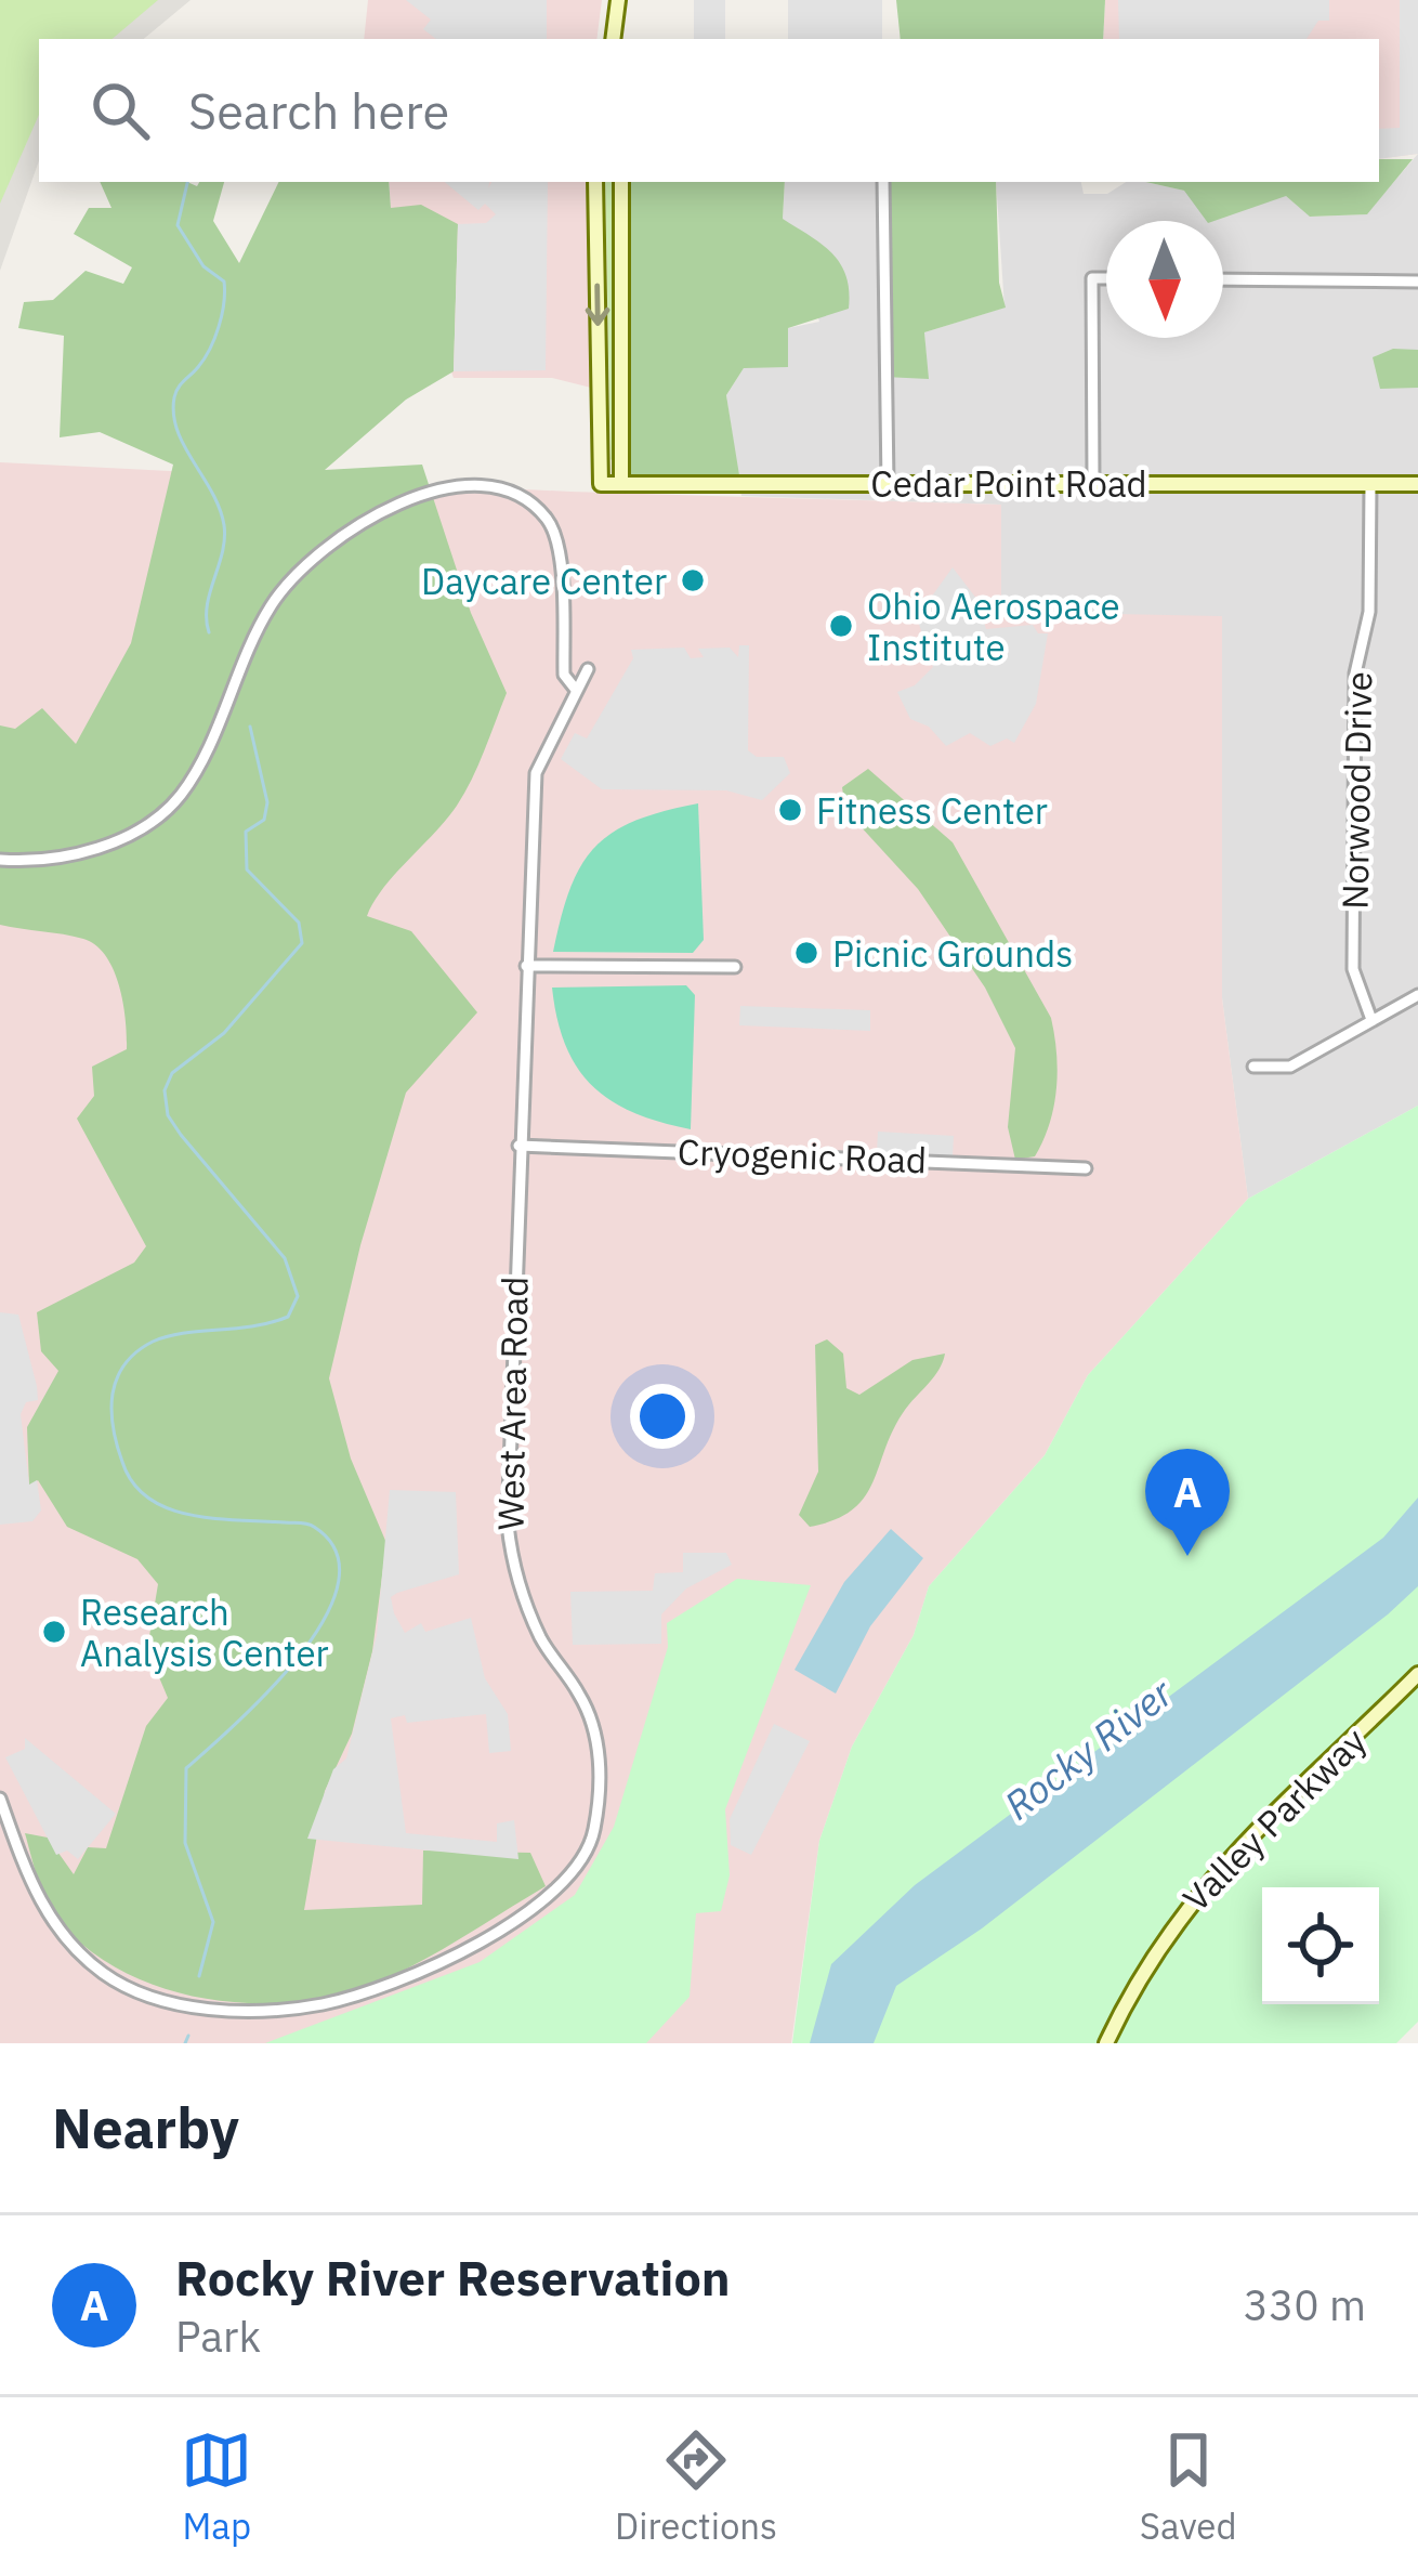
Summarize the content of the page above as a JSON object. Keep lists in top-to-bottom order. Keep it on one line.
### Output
{"streets":{"street":["Cedar Point Road","Norwood Drive","Cryogenic Road","West Area Road","Valley Parkway"]},"crossings":[["Cedar Point Road","Norwood Drive"],["Cryogenic Road","West Area Road"]],"water":["Rocky River"],"places":["Daycare Center","Ohio Aerospace Institute","Fitness Center","Picnic Grounds","Research Analysis Center"],"north":"bottom","page":{"search":"Search here","pins":"A","heading":"Nearby","list":[{"mark":"A","name":"Rocky River Reservation","note":"Park","value":"330 m"}],"nav":["Map","Directions","Saved"]}}
